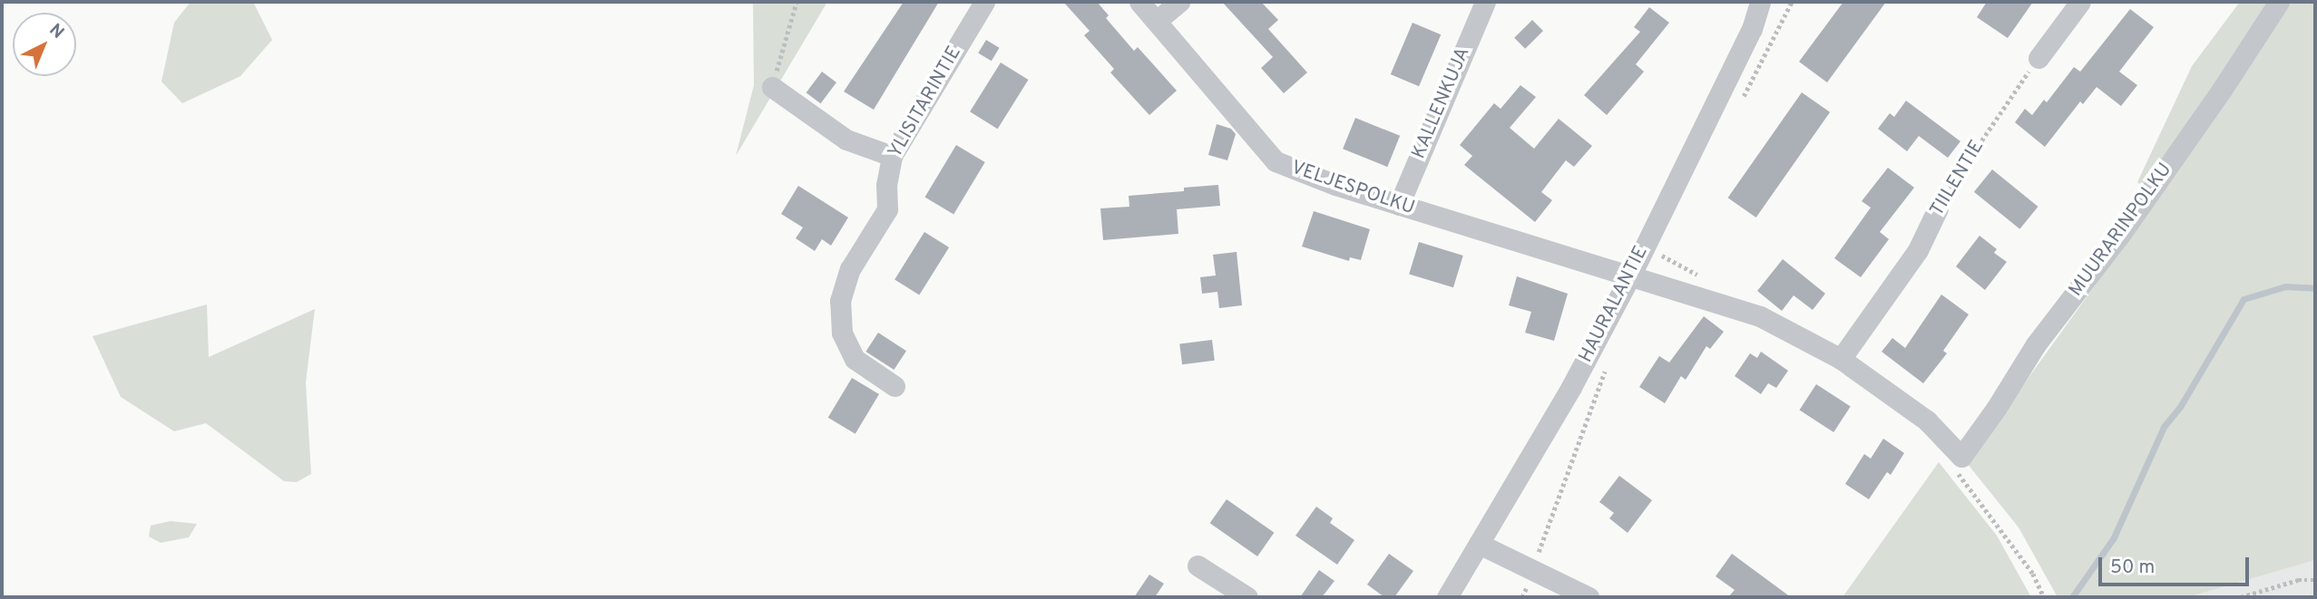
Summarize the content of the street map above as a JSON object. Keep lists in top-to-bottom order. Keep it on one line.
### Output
{"streets":{"street":["YLISITARINTIE","KALLENKUJA","TIILENTIE","VELJESPOLKU","MUURARINPOLKU","HAURALANTIE"]},"crossings":[["KALLENKUJA","VELJESPOLKU"],["TIILENTIE","VELJESPOLKU"],["VELJESPOLKU","MUURARINPOLKU"],["VELJESPOLKU","HAURALANTIE"]],"scale_bar":"50 m","north":"top right"}
